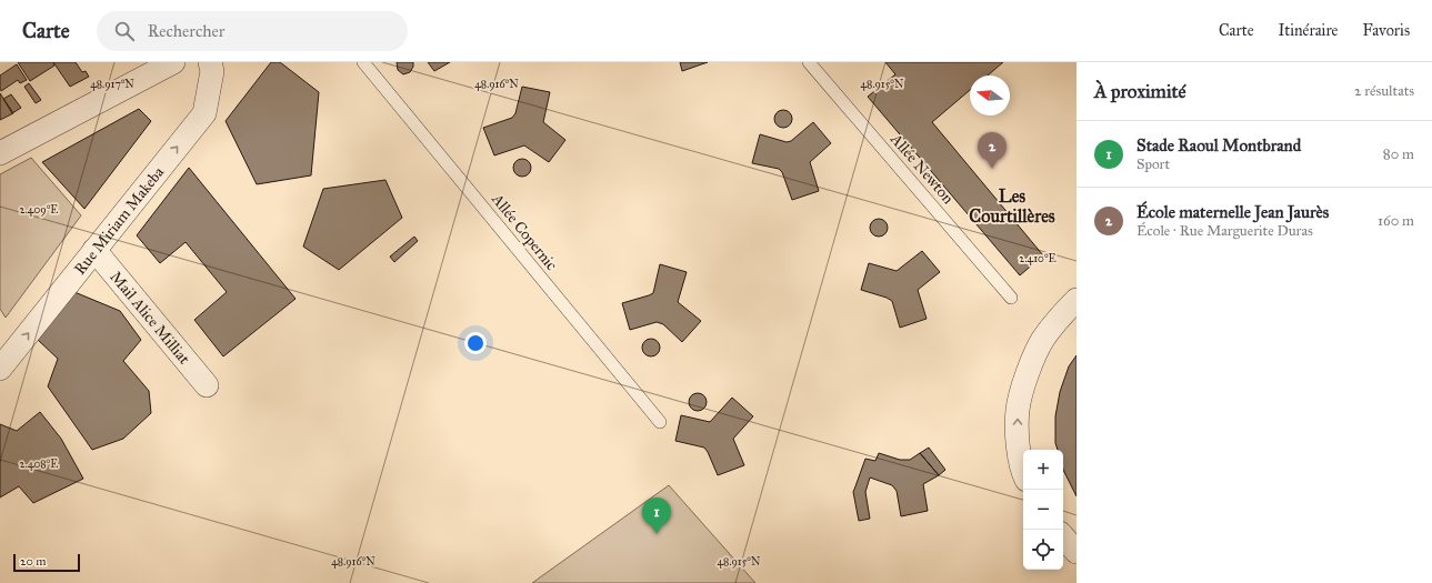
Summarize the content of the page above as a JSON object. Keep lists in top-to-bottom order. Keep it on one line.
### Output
{"streets":{"street":["Rue Miriam Makeba","Mail Alice Milliat"],"lane":["Allée Newton","Allée Copernic"]},"crossings":[["Rue Miriam Makeba","Mail Alice Milliat"]],"districts":["Les Courtillères"],"scale_bar":"20 m","north":"left","page":{"header":"Carte","search":"Rechercher","nav":["Carte","Itinéraire","Favoris"],"heading":["À proximité","2 résultats"],"list":[{"mark":"1","name":"Stade Raoul Montbrand","note":"Sport","value":"80 m"},{"mark":"2","name":"École maternelle Jean Jaurès","note":"École · Rue Marguerite Duras","value":"160 m"}],"pins":["2","1"],"map_buttons":["+","−"],"scale":"20 m"},"coordinates":["48.917°N","48.916°N","48.915°N","2.409°E","2.410°E","2.408°E"]}
